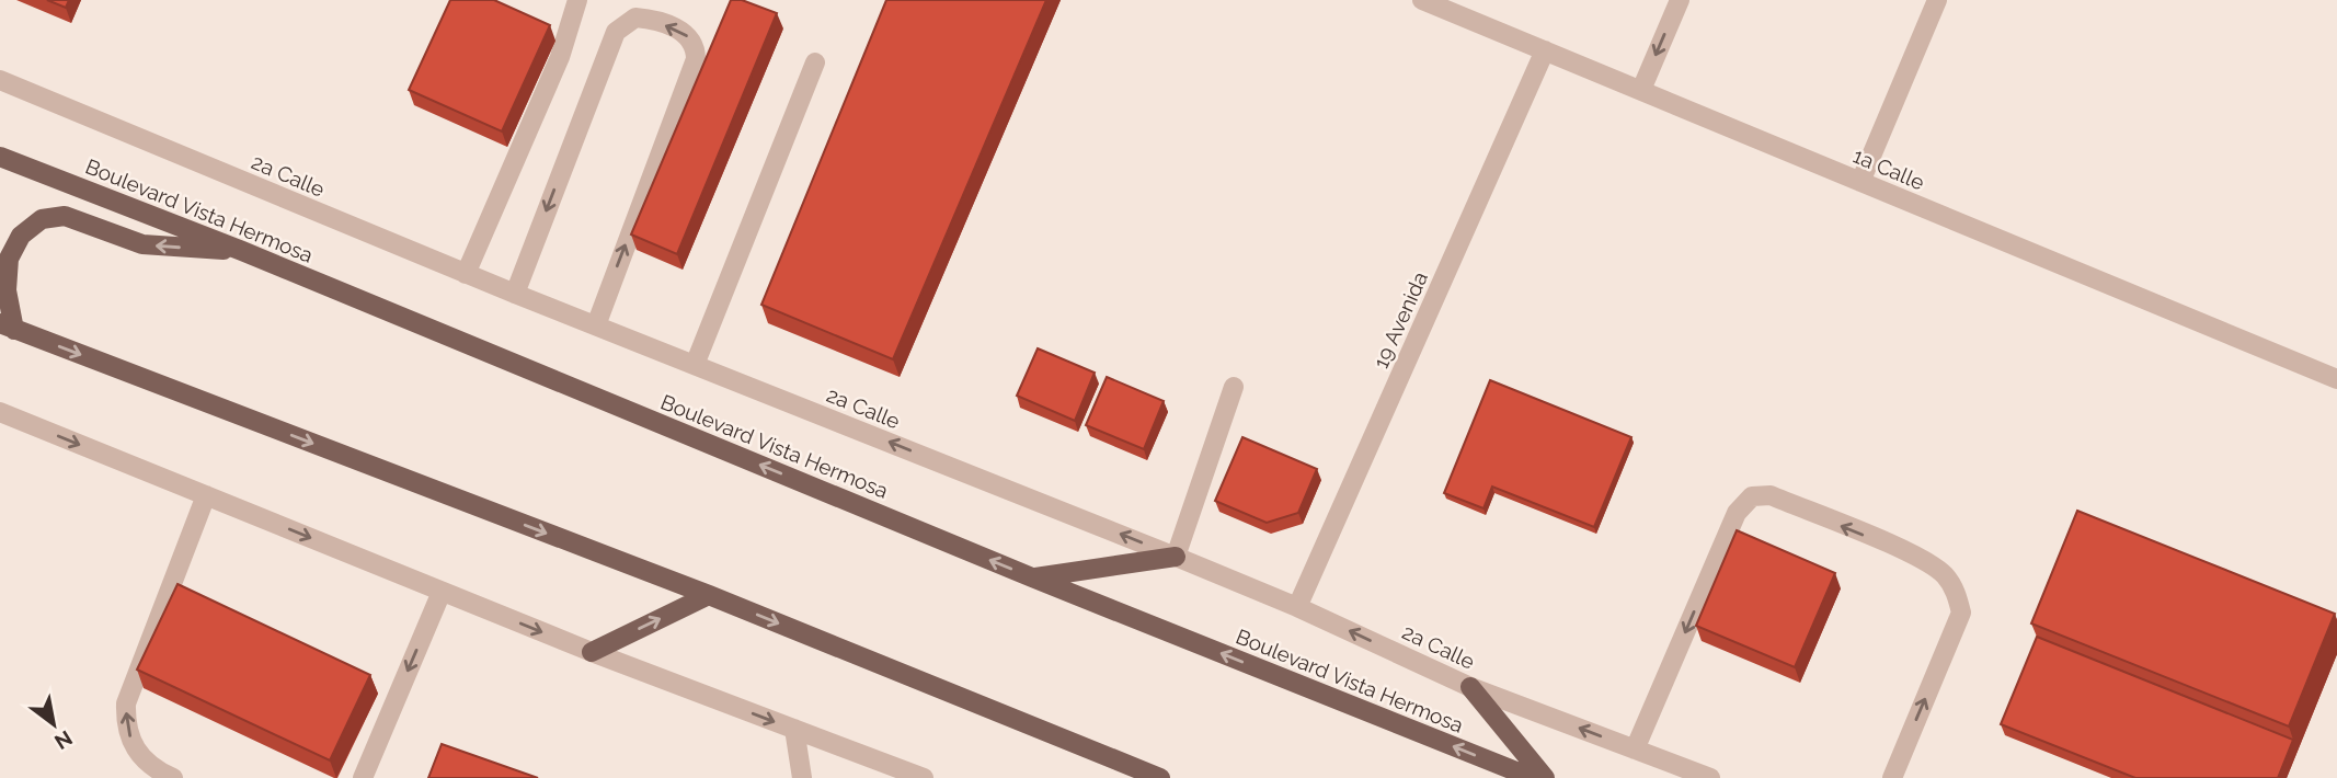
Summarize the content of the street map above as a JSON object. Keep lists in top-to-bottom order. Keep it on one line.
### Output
{"streets":{"main road":["Boulevard Vista Hermosa"],"street":["1a Calle","2a Calle","19 Avenida"]},"crossings":[["1a Calle","19 Avenida"],["2a Calle","19 Avenida"]],"one_way":["2a Calle"],"north":"bottom right"}
